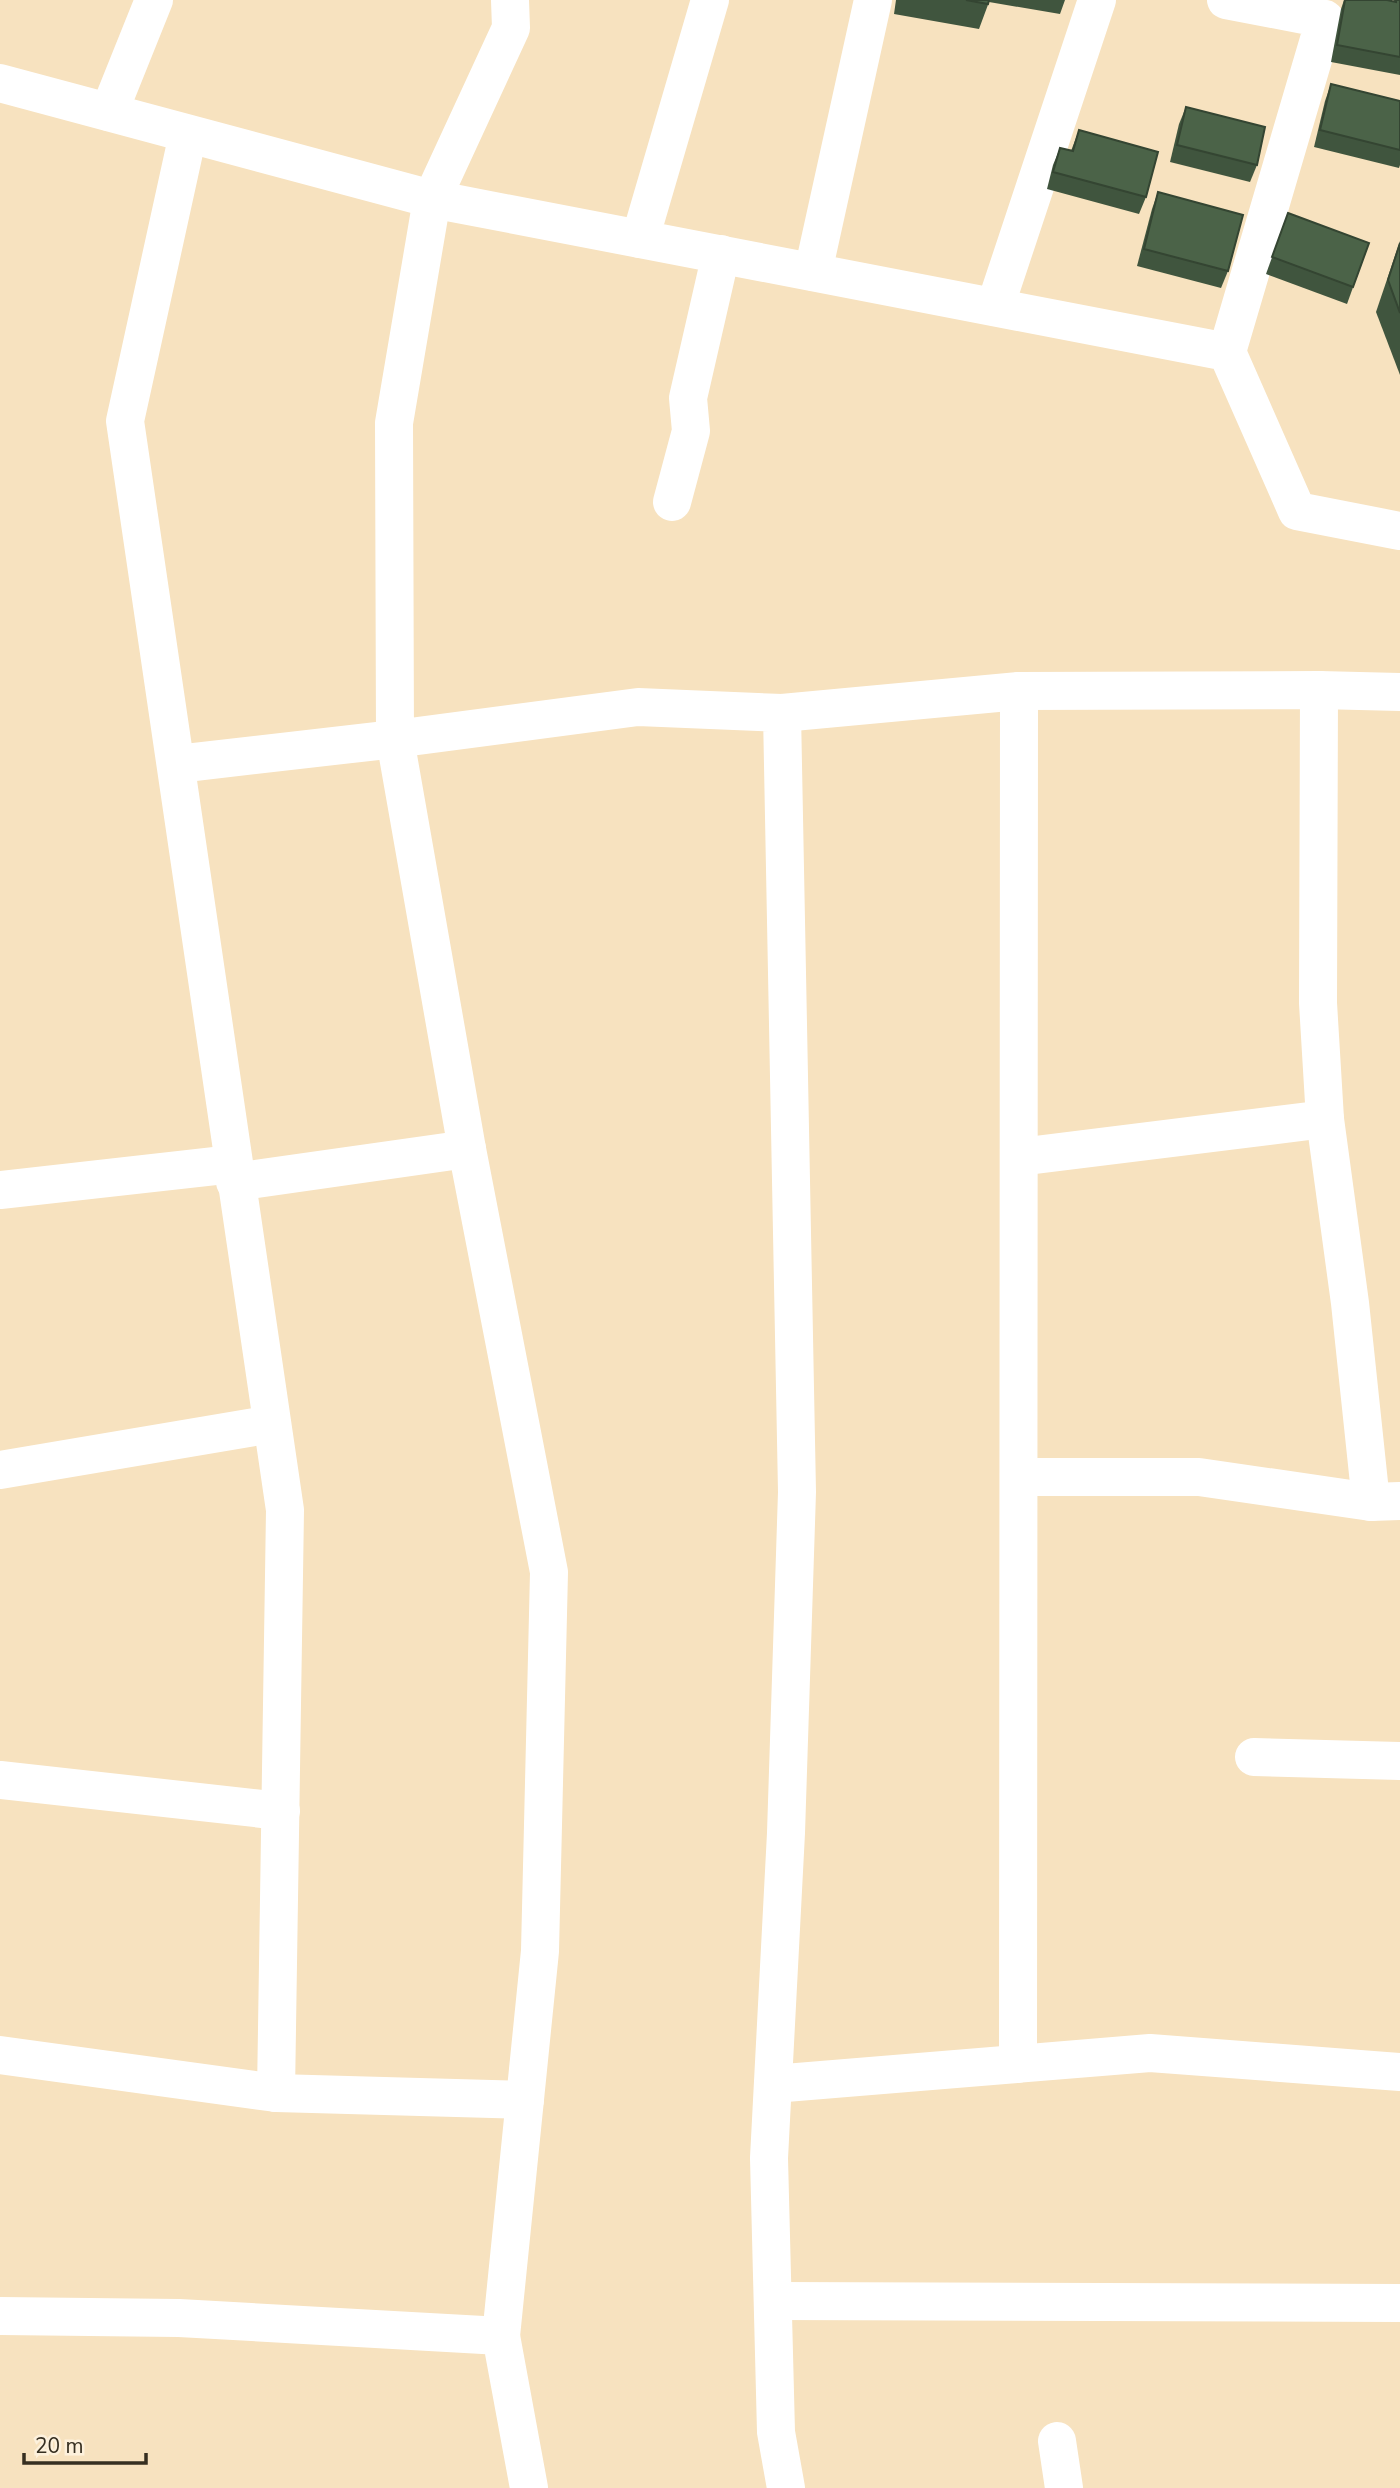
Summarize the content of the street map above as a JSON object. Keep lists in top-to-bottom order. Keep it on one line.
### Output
{"scale_bar":"20 m"}
